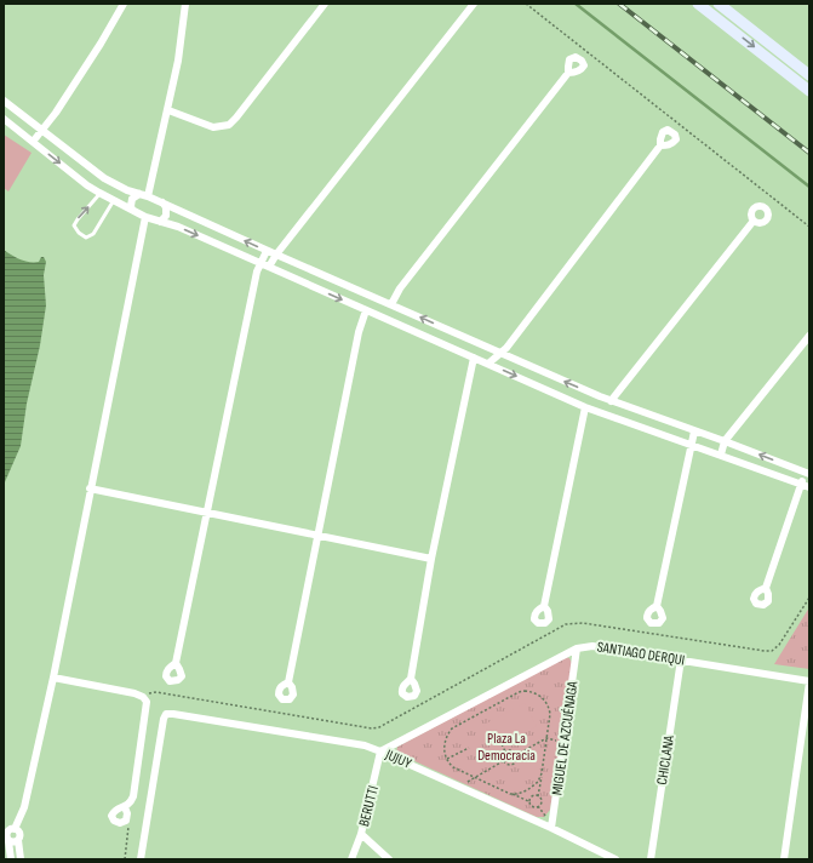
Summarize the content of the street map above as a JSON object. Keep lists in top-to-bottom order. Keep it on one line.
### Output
{"streets":{"street":["SANTIAGO DERQUI","MIGUEL DE AZCUÉNAGA","JUJUY","CHICLANA","BERUTTI"]},"crossings":[["SANTIAGO DERQUI","MIGUEL DE AZCUÉNAGA"],["SANTIAGO DERQUI","JUJUY"],["SANTIAGO DERQUI","CHICLANA"],["SANTIAGO DERQUI","BERUTTI"],["MIGUEL DE AZCUÉNAGA","JUJUY"],["JUJUY","BERUTTI"]],"parks":["Plaza La Democracia"]}
